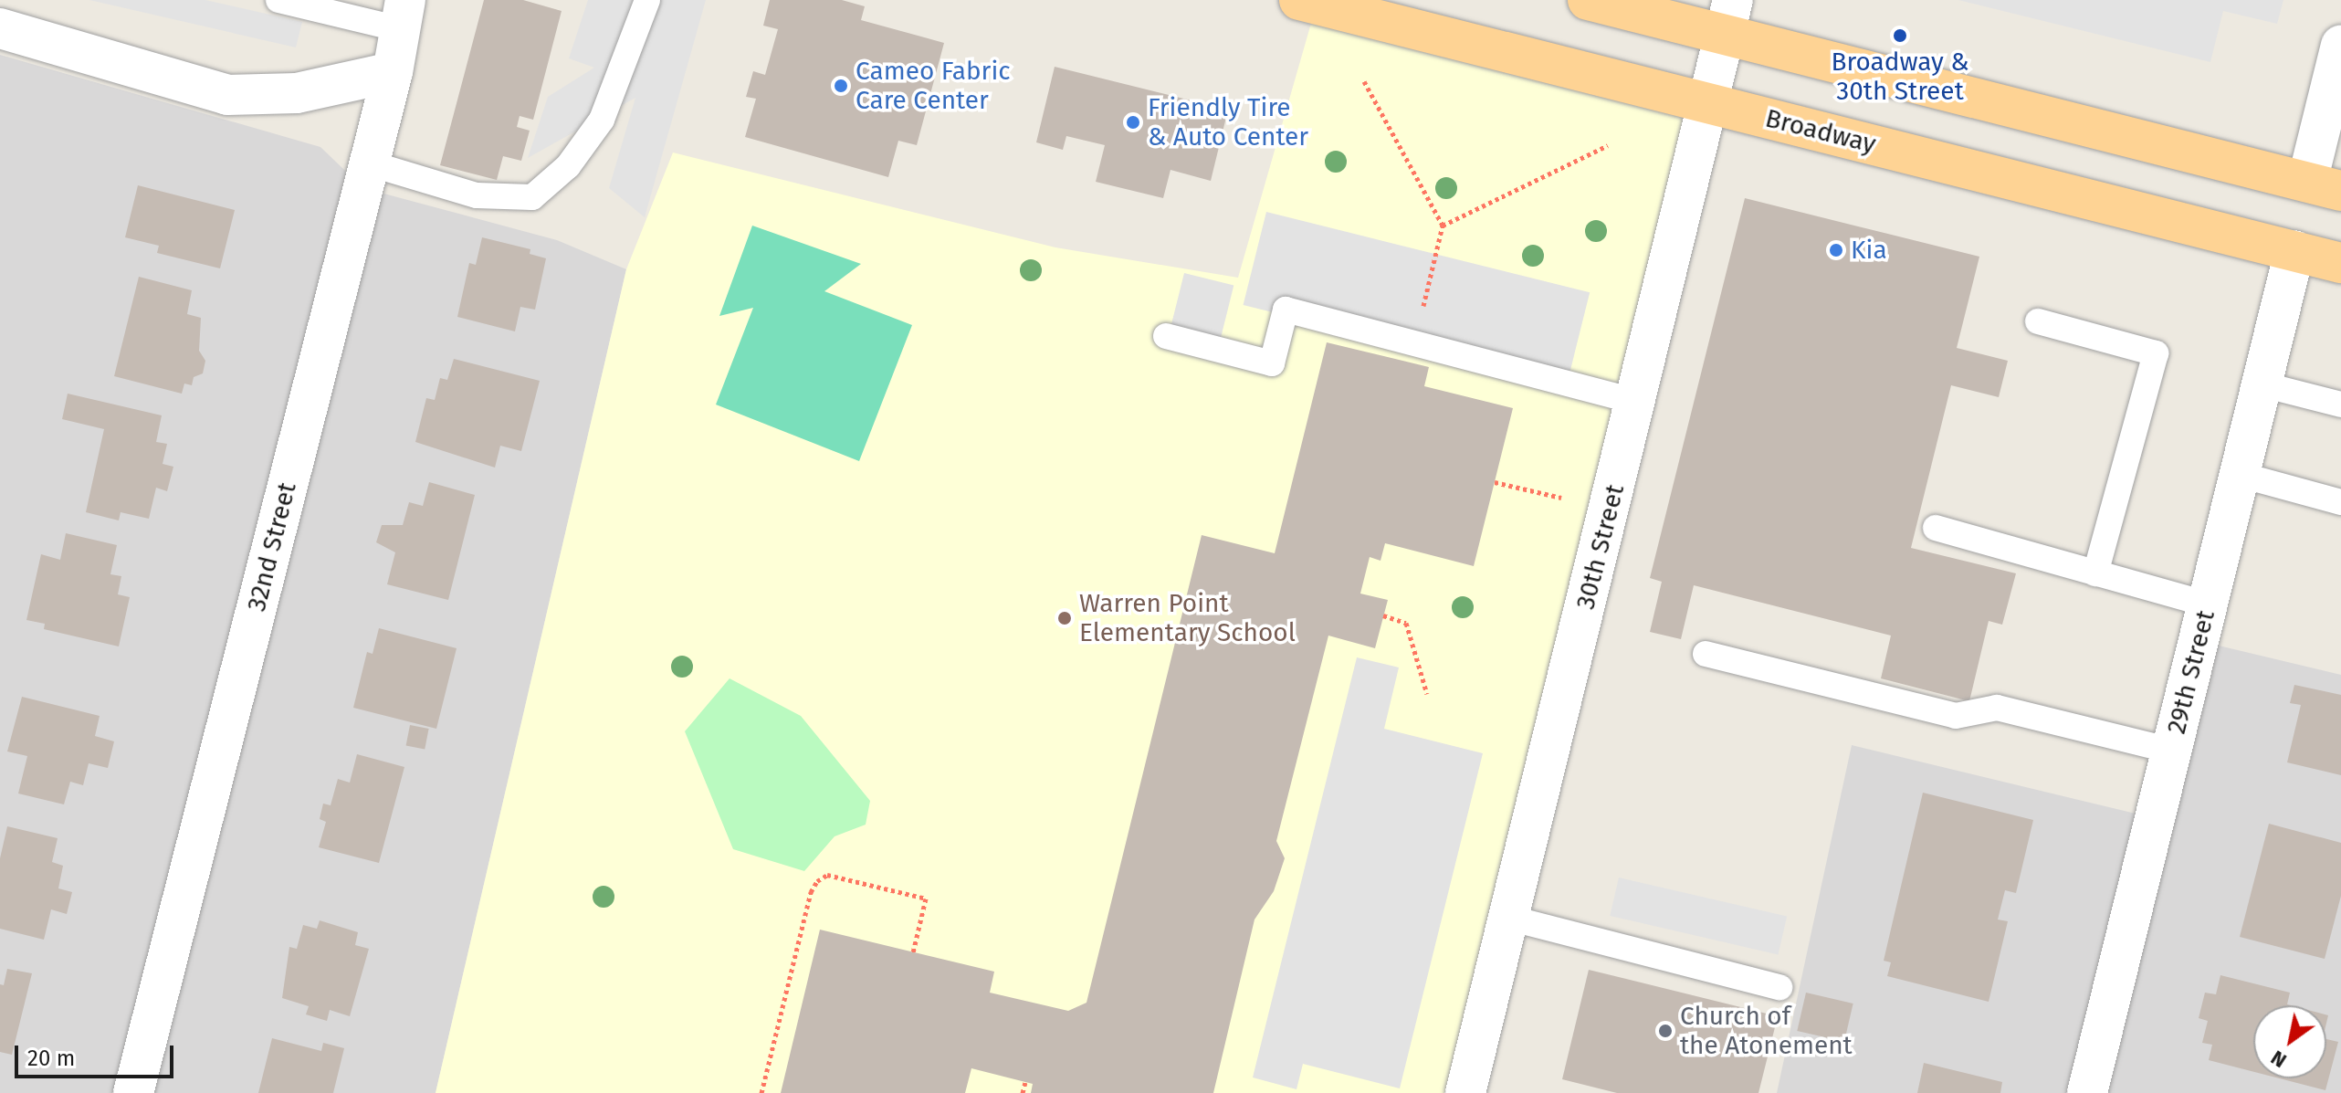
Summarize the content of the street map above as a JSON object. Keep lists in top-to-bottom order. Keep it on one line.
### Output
{"streets":{"main road":["Broadway"],"street":["32nd Street","30th Street","29th Street"]},"crossings":[["Broadway","30th Street"],["Broadway","29th Street"]],"places":["Broadway & 30th Street","Cameo Fabric Care Center","Friendly Tire & Auto Center","Kia","Warren Point Elementary School","Church of the Atonement"],"scale_bar":"20 m","north":"bottom left"}
